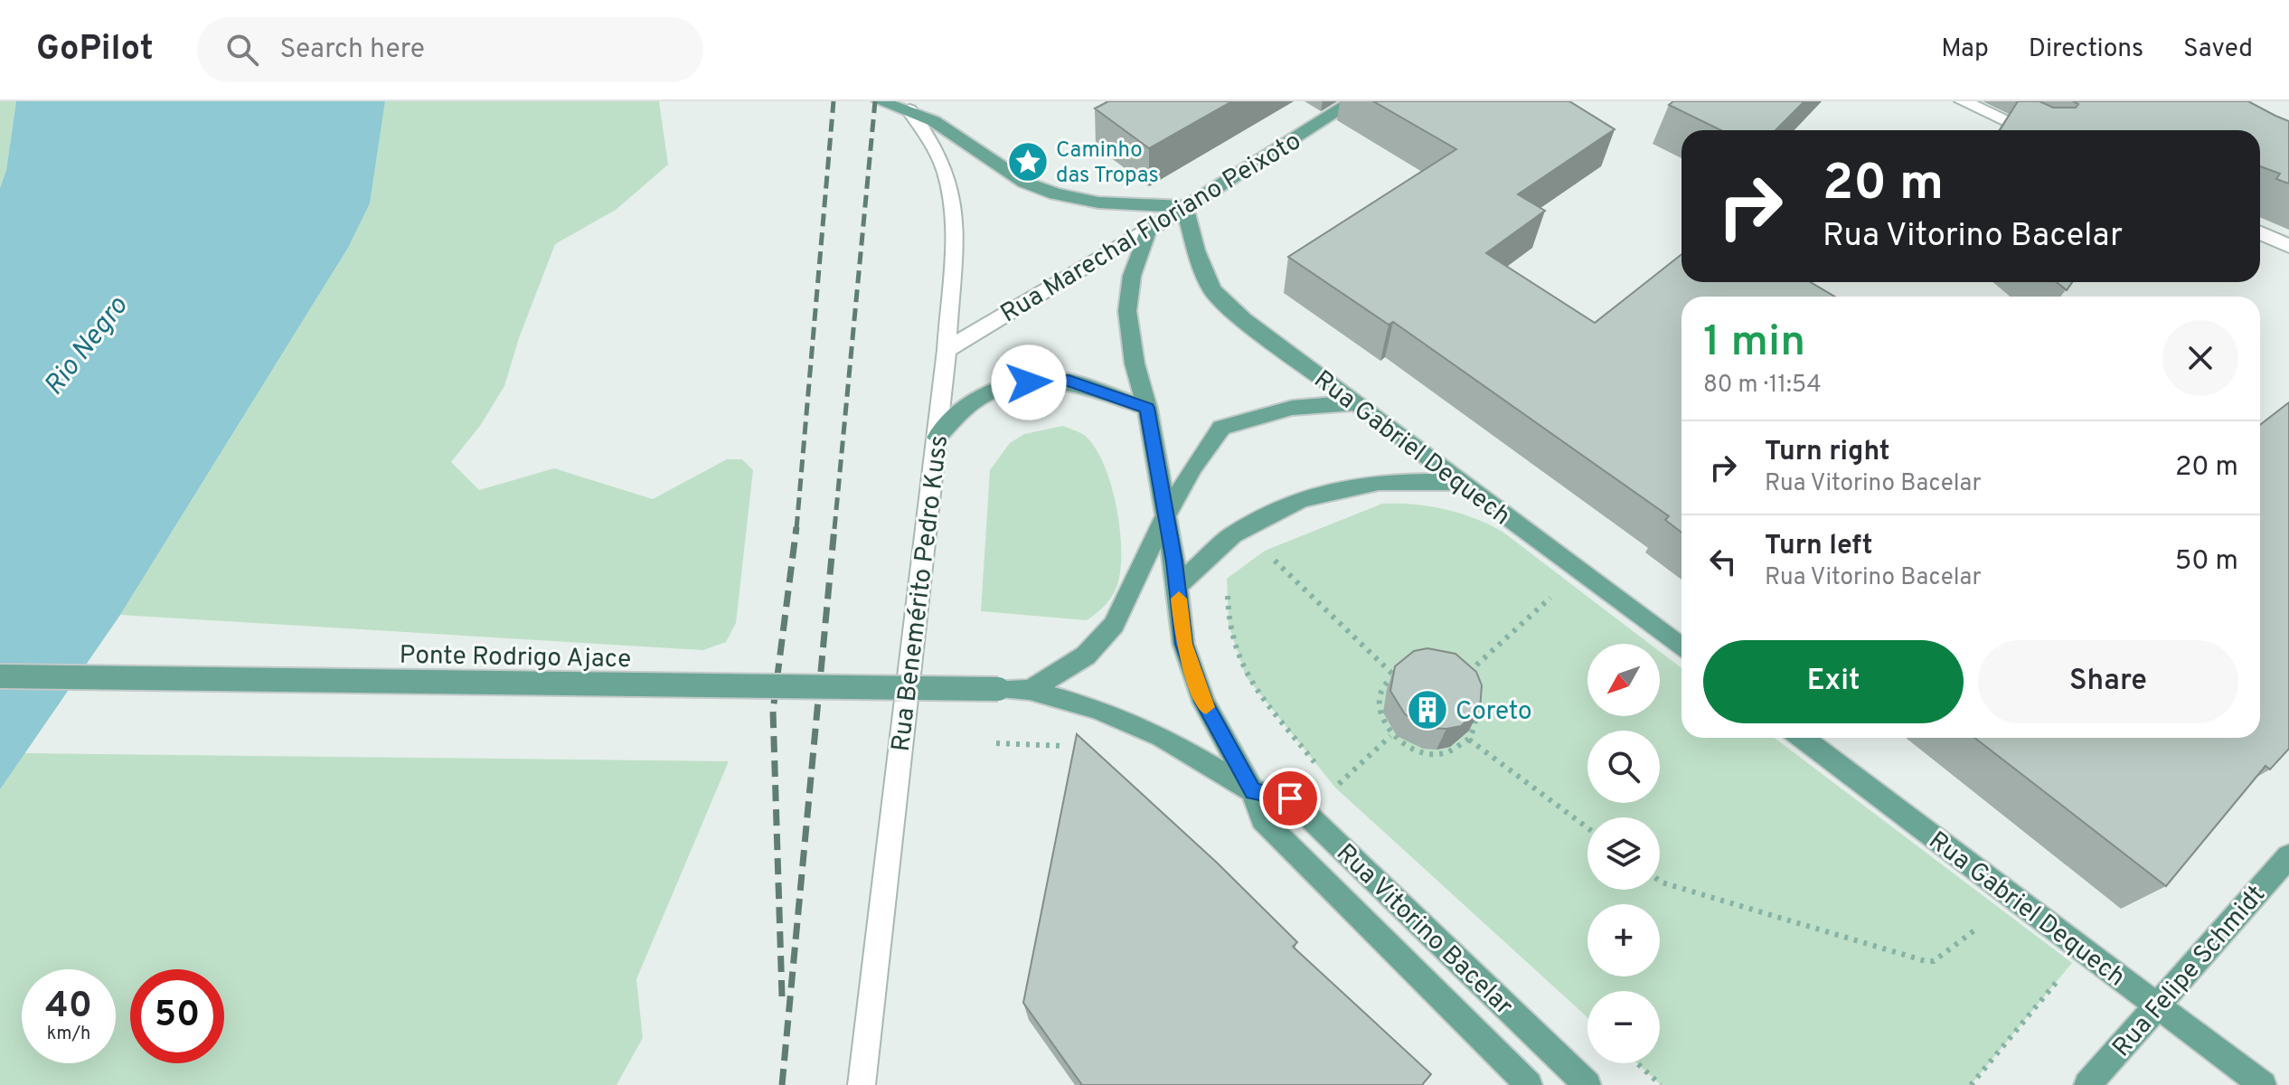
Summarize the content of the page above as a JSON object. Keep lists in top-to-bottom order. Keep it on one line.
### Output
{"streets":{"main road":["Rua Marechal Floriano Peixoto","Rua Gabriel Dequech","Ponte Rodrigo Ajace","Rua Vitorino Bacelar","Rua Felipe Schmidt"],"street":["Rua Benemérito Pedro Kuss"]},"crossings":[["Rua Marechal Floriano Peixoto","Rua Gabriel Dequech"],["Rua Marechal Floriano Peixoto","Rua Benemérito Pedro Kuss"],["Rua Marechal Floriano Peixoto","Rua Vitorino Bacelar"],["Rua Gabriel Dequech","Rua Felipe Schmidt"],["Ponte Rodrigo Ajace","Rua Vitorino Bacelar"]],"water":["Rio Negro"],"places":{"place":["Caminho das Tropas"],"building":["Coreto"]},"north":"bottom left","page":{"header":"GoPilot","search":"Search here","nav":["Map","Directions","Saved"],"turn":["20 m","Rua Vitorino Bacelar"],"heading":["1 min","80 m · 11:54"],"list":[{"name":"Turn right","note":"Rua Vitorino Bacelar","value":"20 m"},{"name":"Turn left","note":"Rua Vitorino Bacelar","value":"50 m"}],"buttons":["Exit","Share"],"map_buttons":["+","−"],"speed":"40 km/h","limit":"50"}}
